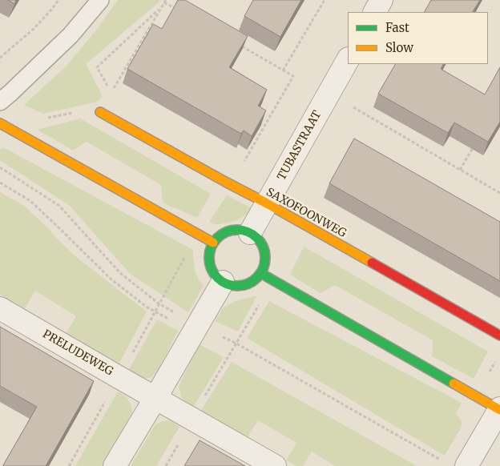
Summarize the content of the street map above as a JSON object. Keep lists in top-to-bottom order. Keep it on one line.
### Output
{"streets":{"street":["TUBASTRAAT","SAXOFOONWEG","PRELUDEWEG"]},"crossings":[["TUBASTRAAT","SAXOFOONWEG"]],"legend":["Fast","Slow"]}
